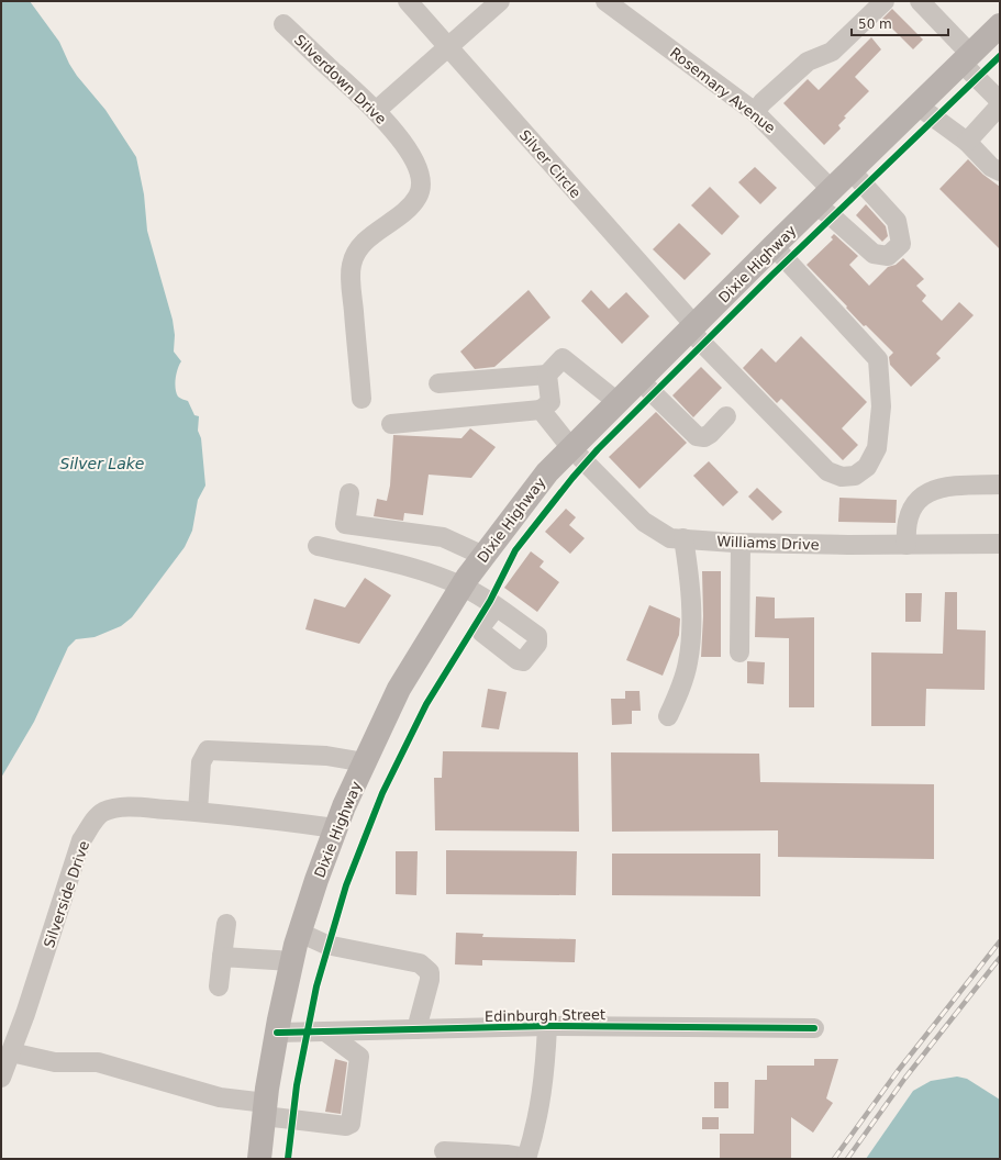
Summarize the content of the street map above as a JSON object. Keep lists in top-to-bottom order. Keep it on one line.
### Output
{"streets":{"main road":["Dixie Highway"],"street":["Silverdown Drive","Rosemary Avenue","Silver Circle","Williams Drive","Silverside Drive","Edinburgh Street"]},"crossings":[["Rosemary Avenue","Dixie Highway"],["Silver Circle","Dixie Highway"],["Dixie Highway","Williams Drive"],["Dixie Highway","Silverside Drive"],["Dixie Highway","Edinburgh Street"]],"water":["Silver Lake"],"scale_bar":"50 m"}
